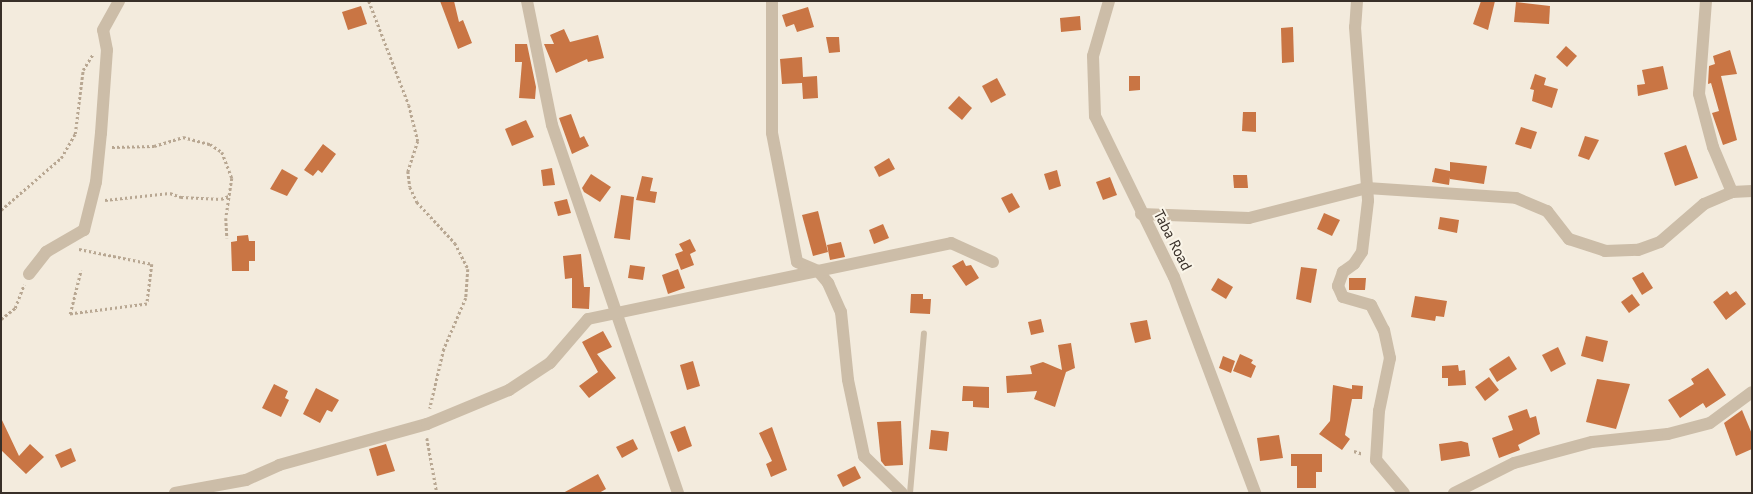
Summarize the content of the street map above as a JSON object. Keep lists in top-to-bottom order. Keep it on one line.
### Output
{"streets":{"street":["Taba Road"]}}
